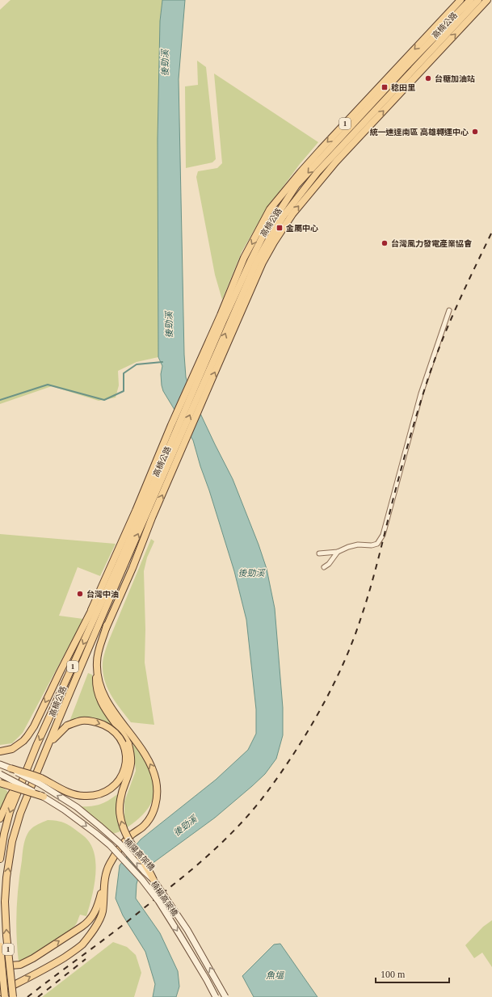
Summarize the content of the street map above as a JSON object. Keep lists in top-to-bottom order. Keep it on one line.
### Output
{"streets":{"main road":["高楠公路","1"],"street":["楠陽高架橋","楠楊高架橋"]},"one_way":["楠陽高架橋","楠楊高架橋"],"water":["後勁溪","魚塭"],"places":{"other":["台糖加油站","統一速達南區 高雄轉運中心","台灣風力發電產業協會","台灣中油"],"transit":["稔田里","金屬中心"]},"scale_bar":"100 m"}
